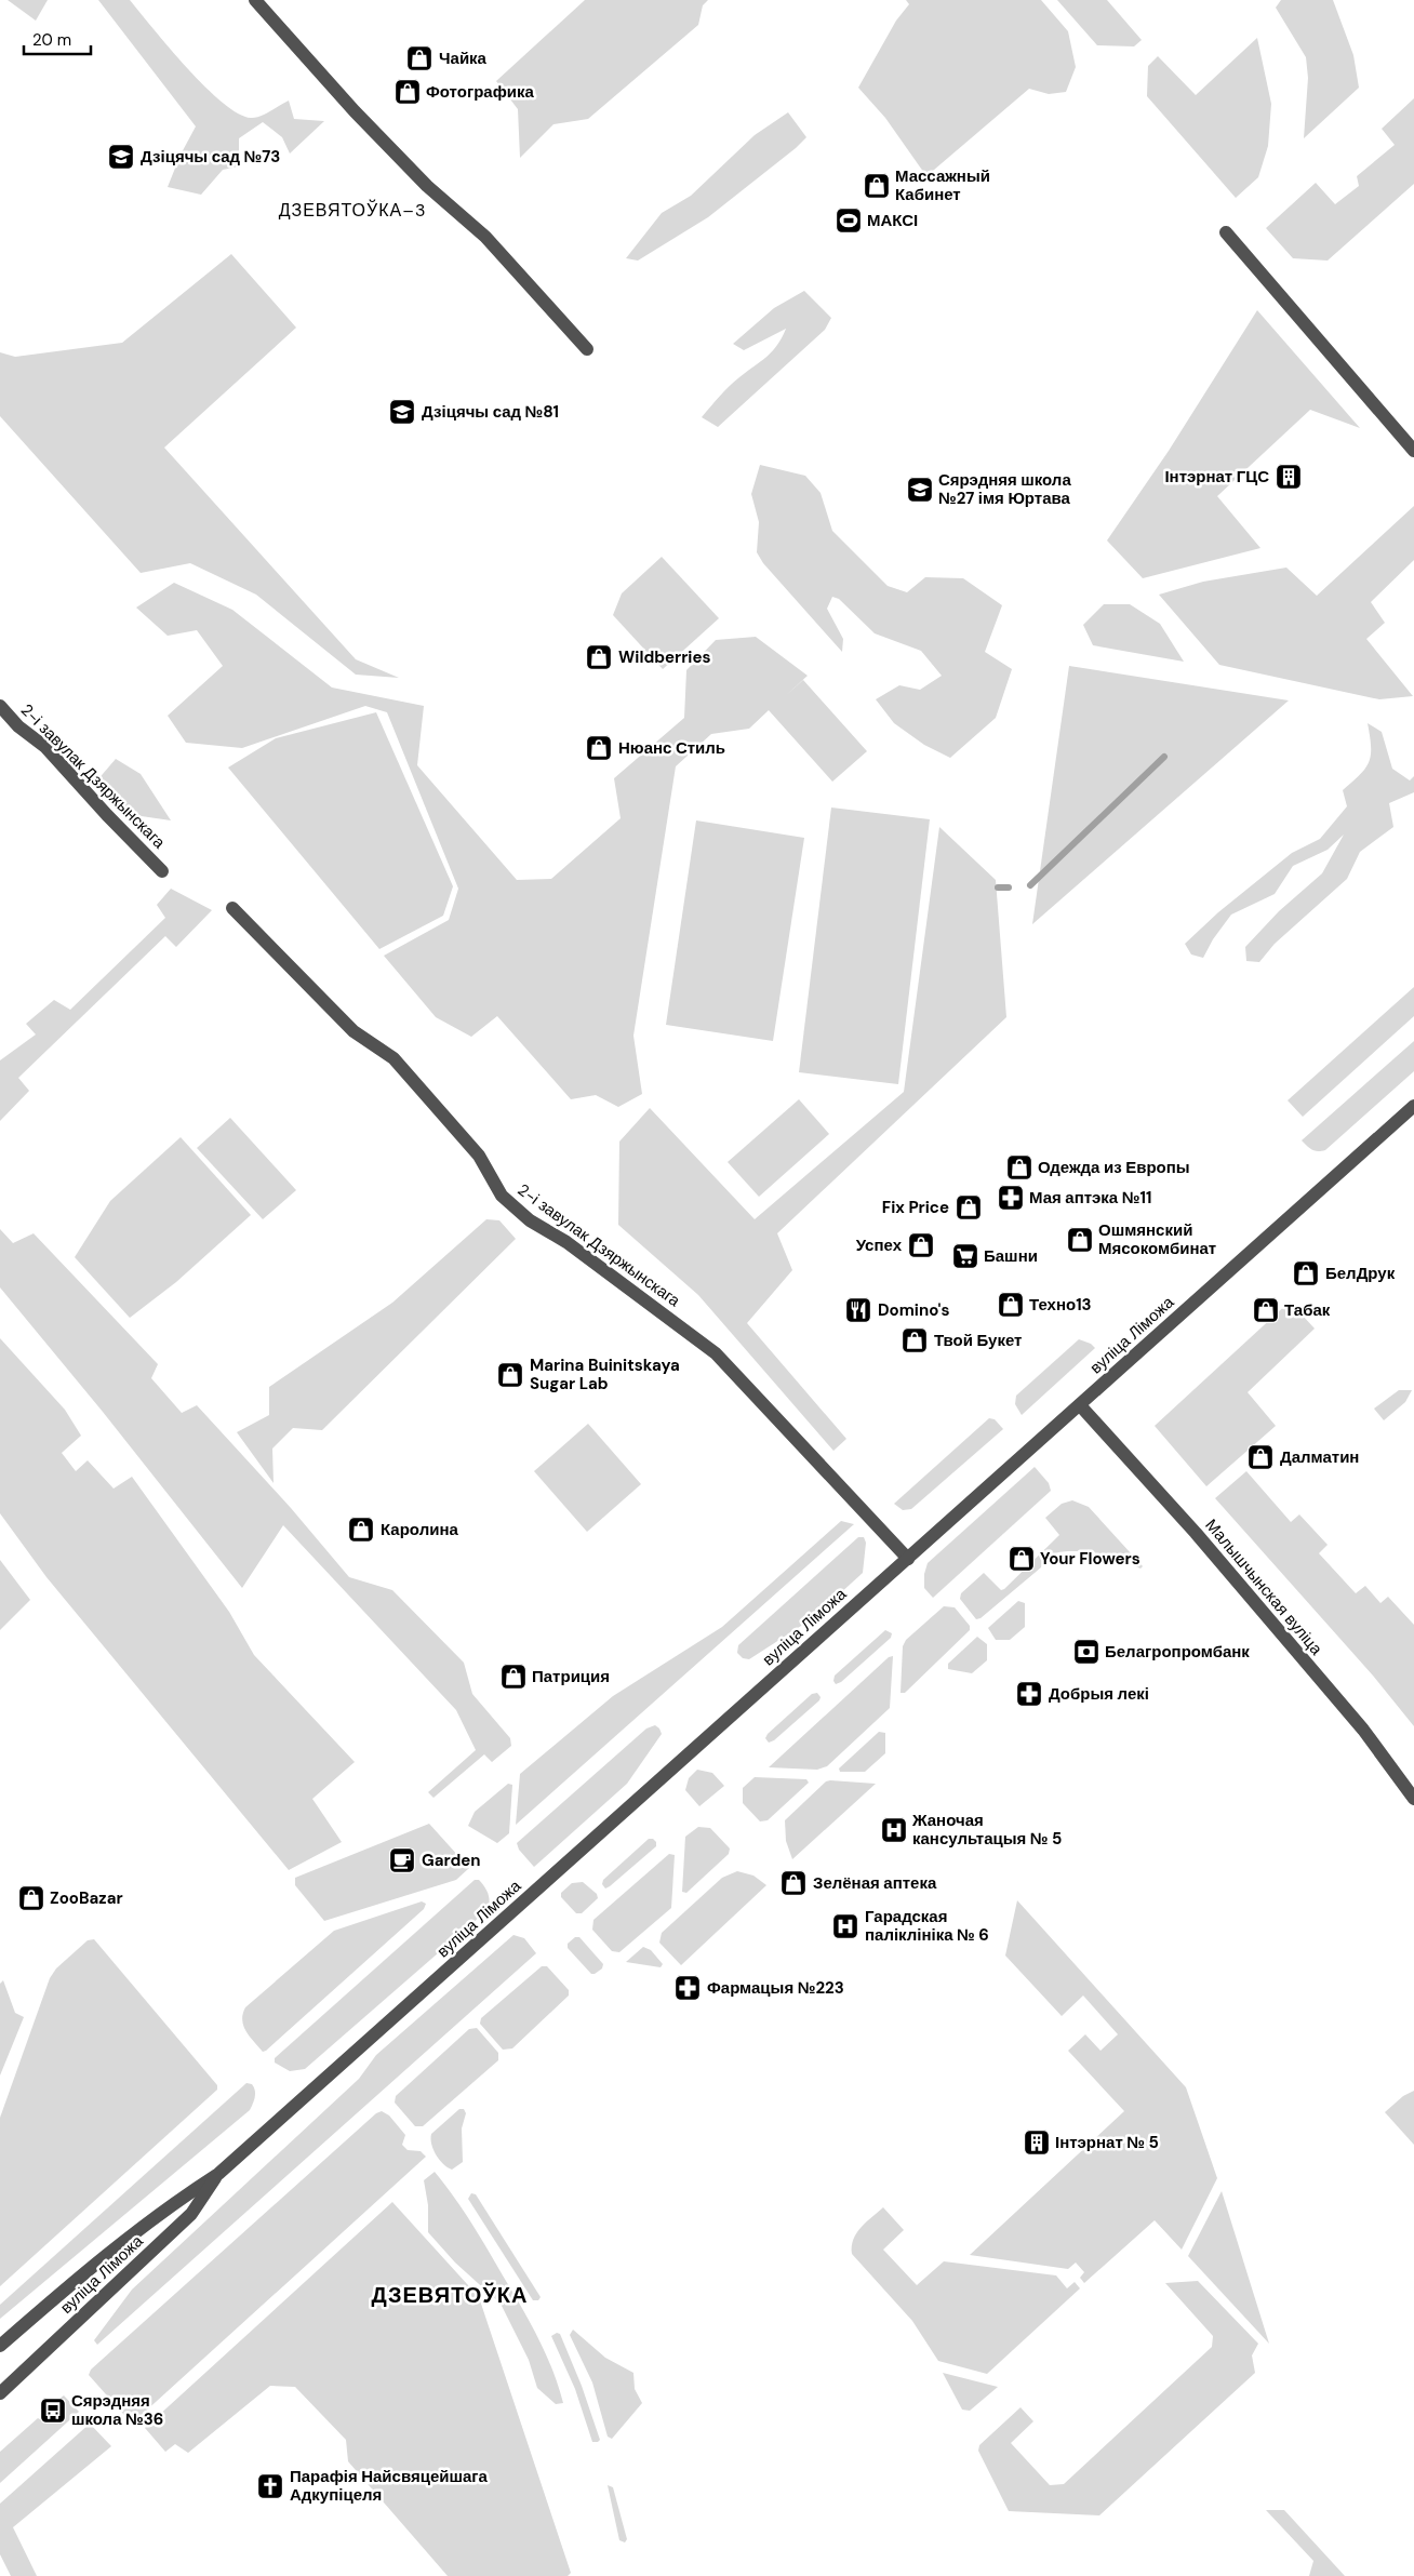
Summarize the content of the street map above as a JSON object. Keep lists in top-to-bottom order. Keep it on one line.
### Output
{"streets":{"street":["2-і завулак Дзяржынскага","вуліца Ліможа","Малышчынская вуліца"]},"crossings":[["2-і завулак Дзяржынскага","вуліца Ліможа"],["вуліца Ліможа","Малышчынская вуліца"]],"districts":["ДЗЕВЯТОЎКА–3","ДЗЕВЯТОЎКА"],"places":{"shop":["Чайка","Фотографика","Массажный Кабинет","Wildberries","Нюанс Стиль","Одежда из Европы","Fix Price","Ошмянский Мясокомбинат","Успех","БелДрук","Техно13","Табак","Твой Букет","Marina Buinitskaya Sugar Lab","Далматин","Каролина","Your Flowers","Патриция","Зелёная аптека","ZooBazar"],"school or university":["Дзіцячы сад №73","Дзіцячы сад №81","Сярэдняя школа №27 імя Юртава"],"sports":["МАКСІ"],"building":["Інтэрнат ГЦС","Інтэрнат № 5"],"pharmacy":["Мая аптэка №11","Добрыя лекі","Фармацыя №223"],"supermarket":["Башни"],"restaurant":["Domino's"],"bank":["Белагропромбанк"],"hospital":["Жаночая кансультацыя № 5","Гарадская паліклініка № 6"],"cafe":["Garden"],"bus stop":["Сярэдняя школа №36"],"church":["Парафія Найсвяцейшага Адкупіцеля"]},"scale_bar":"20 m"}
